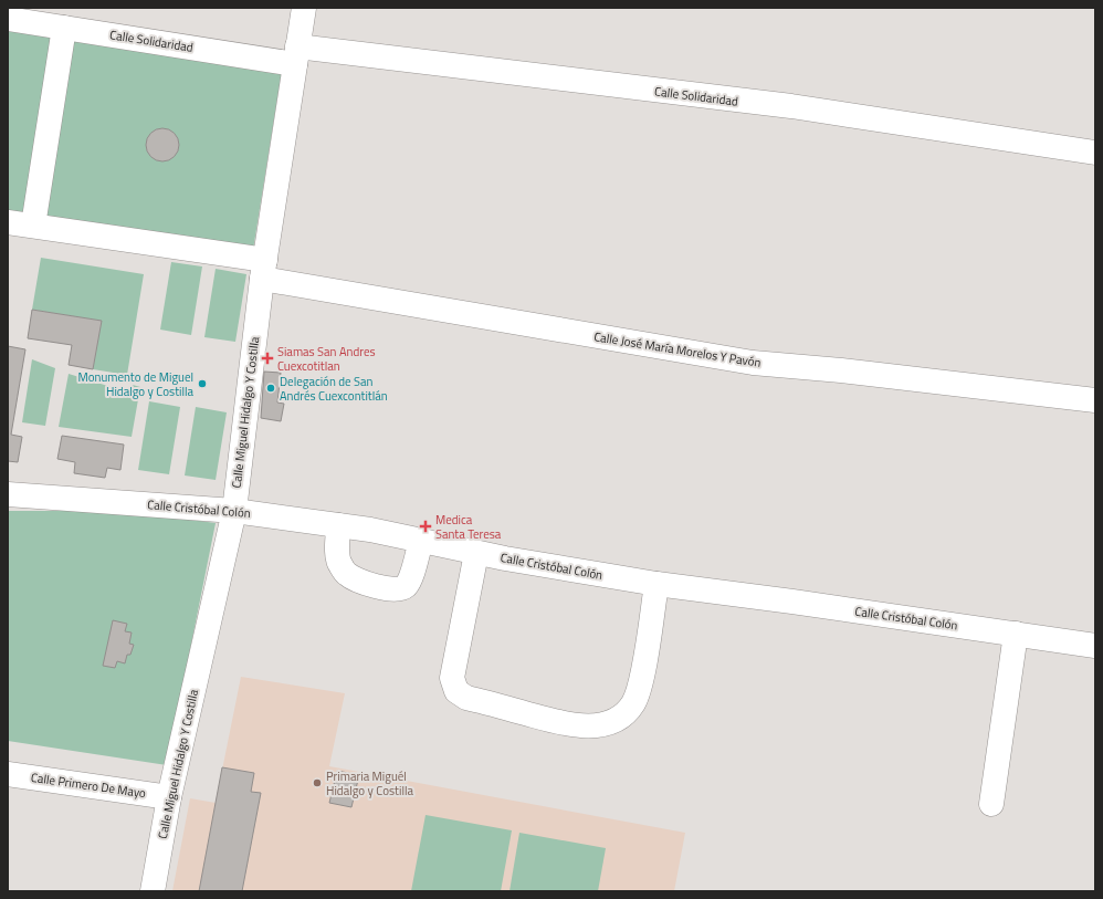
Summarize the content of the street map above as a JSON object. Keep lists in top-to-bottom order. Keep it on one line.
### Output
{"streets":{"street":["Calle Solidaridad","Calle José María Morelos Y Pavón","Calle Miguel Hidalgo Y Costilla","Calle Cristóbal Colón","Calle Primero De Mayo"]},"crossings":[["Calle Solidaridad","Calle Miguel Hidalgo Y Costilla"],["Calle José María Morelos Y Pavón","Calle Miguel Hidalgo Y Costilla"],["Calle Miguel Hidalgo Y Costilla","Calle Cristóbal Colón"],["Calle Miguel Hidalgo Y Costilla","Calle Primero De Mayo"]],"places":{"health":["Siamas San Andres Cuexcotitlan","Medica Santa Teresa"],"other":["Monumento de Miguel Hidalgo y Costilla","Delegación de San Andrés Cuexcontitlán","Primaria Miguél Hidalgo y Costilla"]}}
